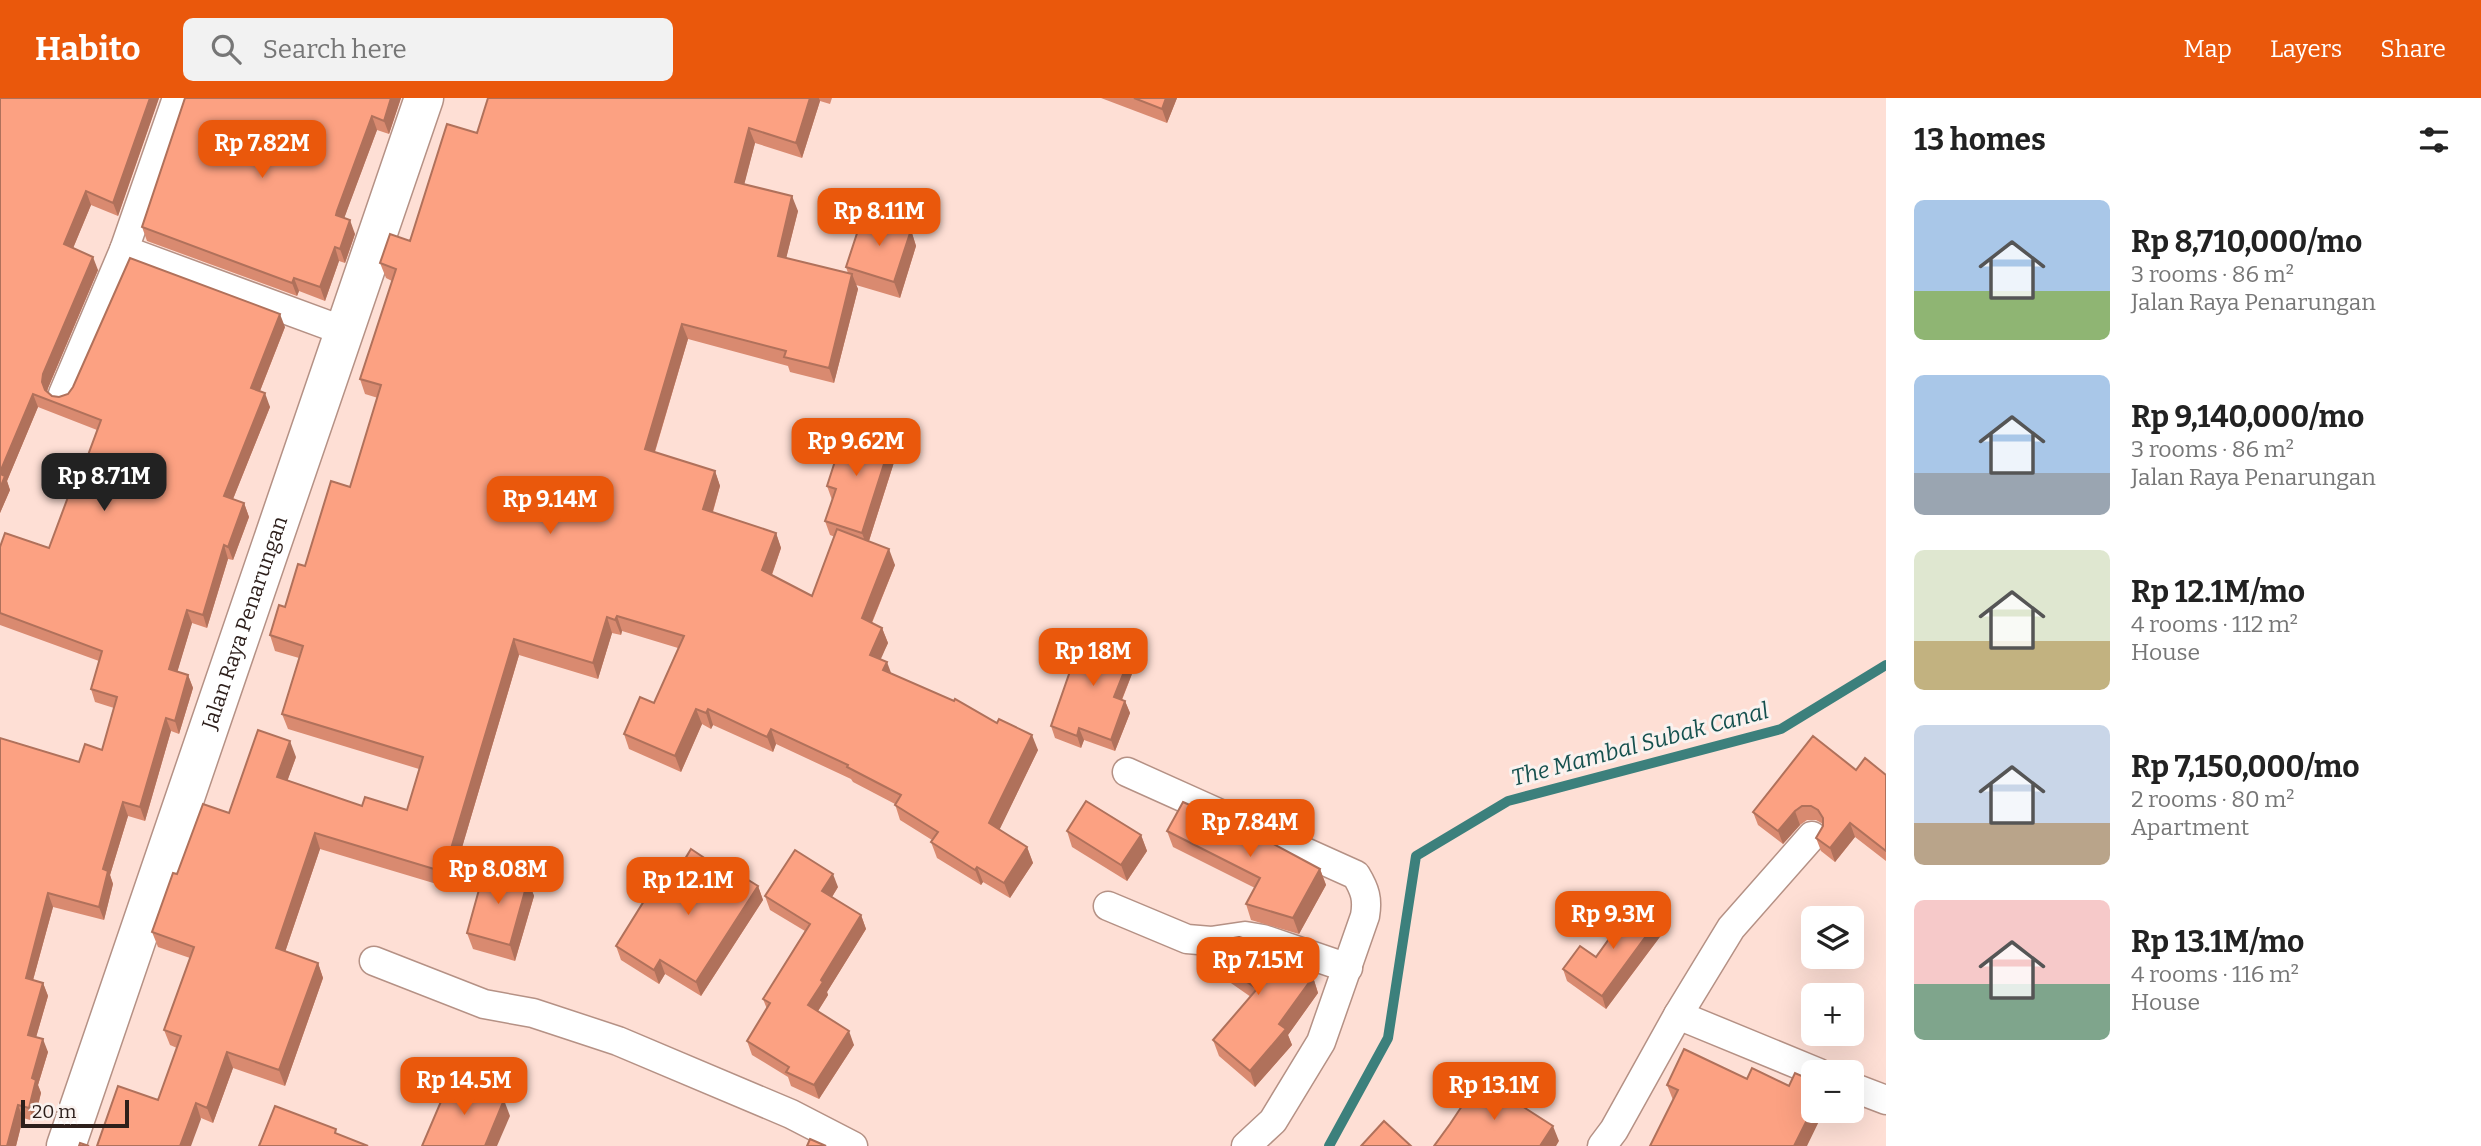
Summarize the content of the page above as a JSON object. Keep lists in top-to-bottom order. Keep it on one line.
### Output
{"streets":{"main road":["Jalan Raya Penarungan"]},"water":["The Mambal Subak Canal"],"scale_bar":"20 m","page":{"header":"Habito","search":"Search here","nav":["Map","Layers","Share"],"heading":"13 homes","price":["Rp 7.82M","Rp 8.11M","Rp 9.62M","Rp 8.71M","Rp 9.14M","Rp 18M","Rp 7.84M","Rp 8.08M","Rp 12.1M","Rp 9.3M","Rp 7.15M","Rp 14.5M","Rp 13.1M"],"list":[{"name":"Rp 8,710,000/mo","note":"3 rooms · 86 m² · Jalan Raya Penarungan"},{"name":"Rp 9,140,000/mo","note":"3 rooms · 86 m² · Jalan Raya Penarungan"},{"name":"Rp 12.1M/mo","note":"4 rooms · 112 m² · House"},{"name":"Rp 7,150,000/mo","note":"2 rooms · 80 m² · Apartment"},{"name":"Rp 13.1M/mo","note":"4 rooms · 116 m² · House"}],"map_buttons":["+","−"],"scale":"20 m"}}
